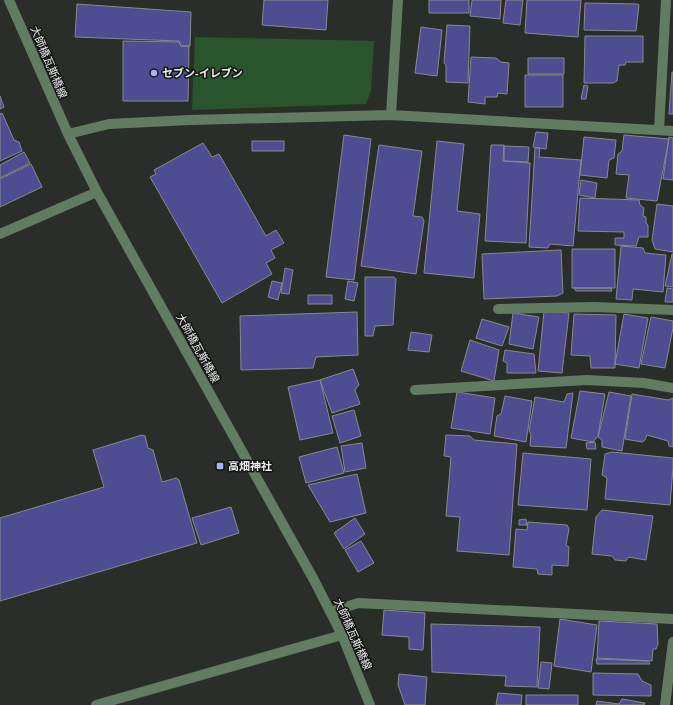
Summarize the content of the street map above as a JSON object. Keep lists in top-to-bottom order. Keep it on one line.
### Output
{"streets":{"street":["大師橋瓦斯橋線"]},"places":{"other":["セブン-イレブン"],"transit":["高畑神社"]}}
